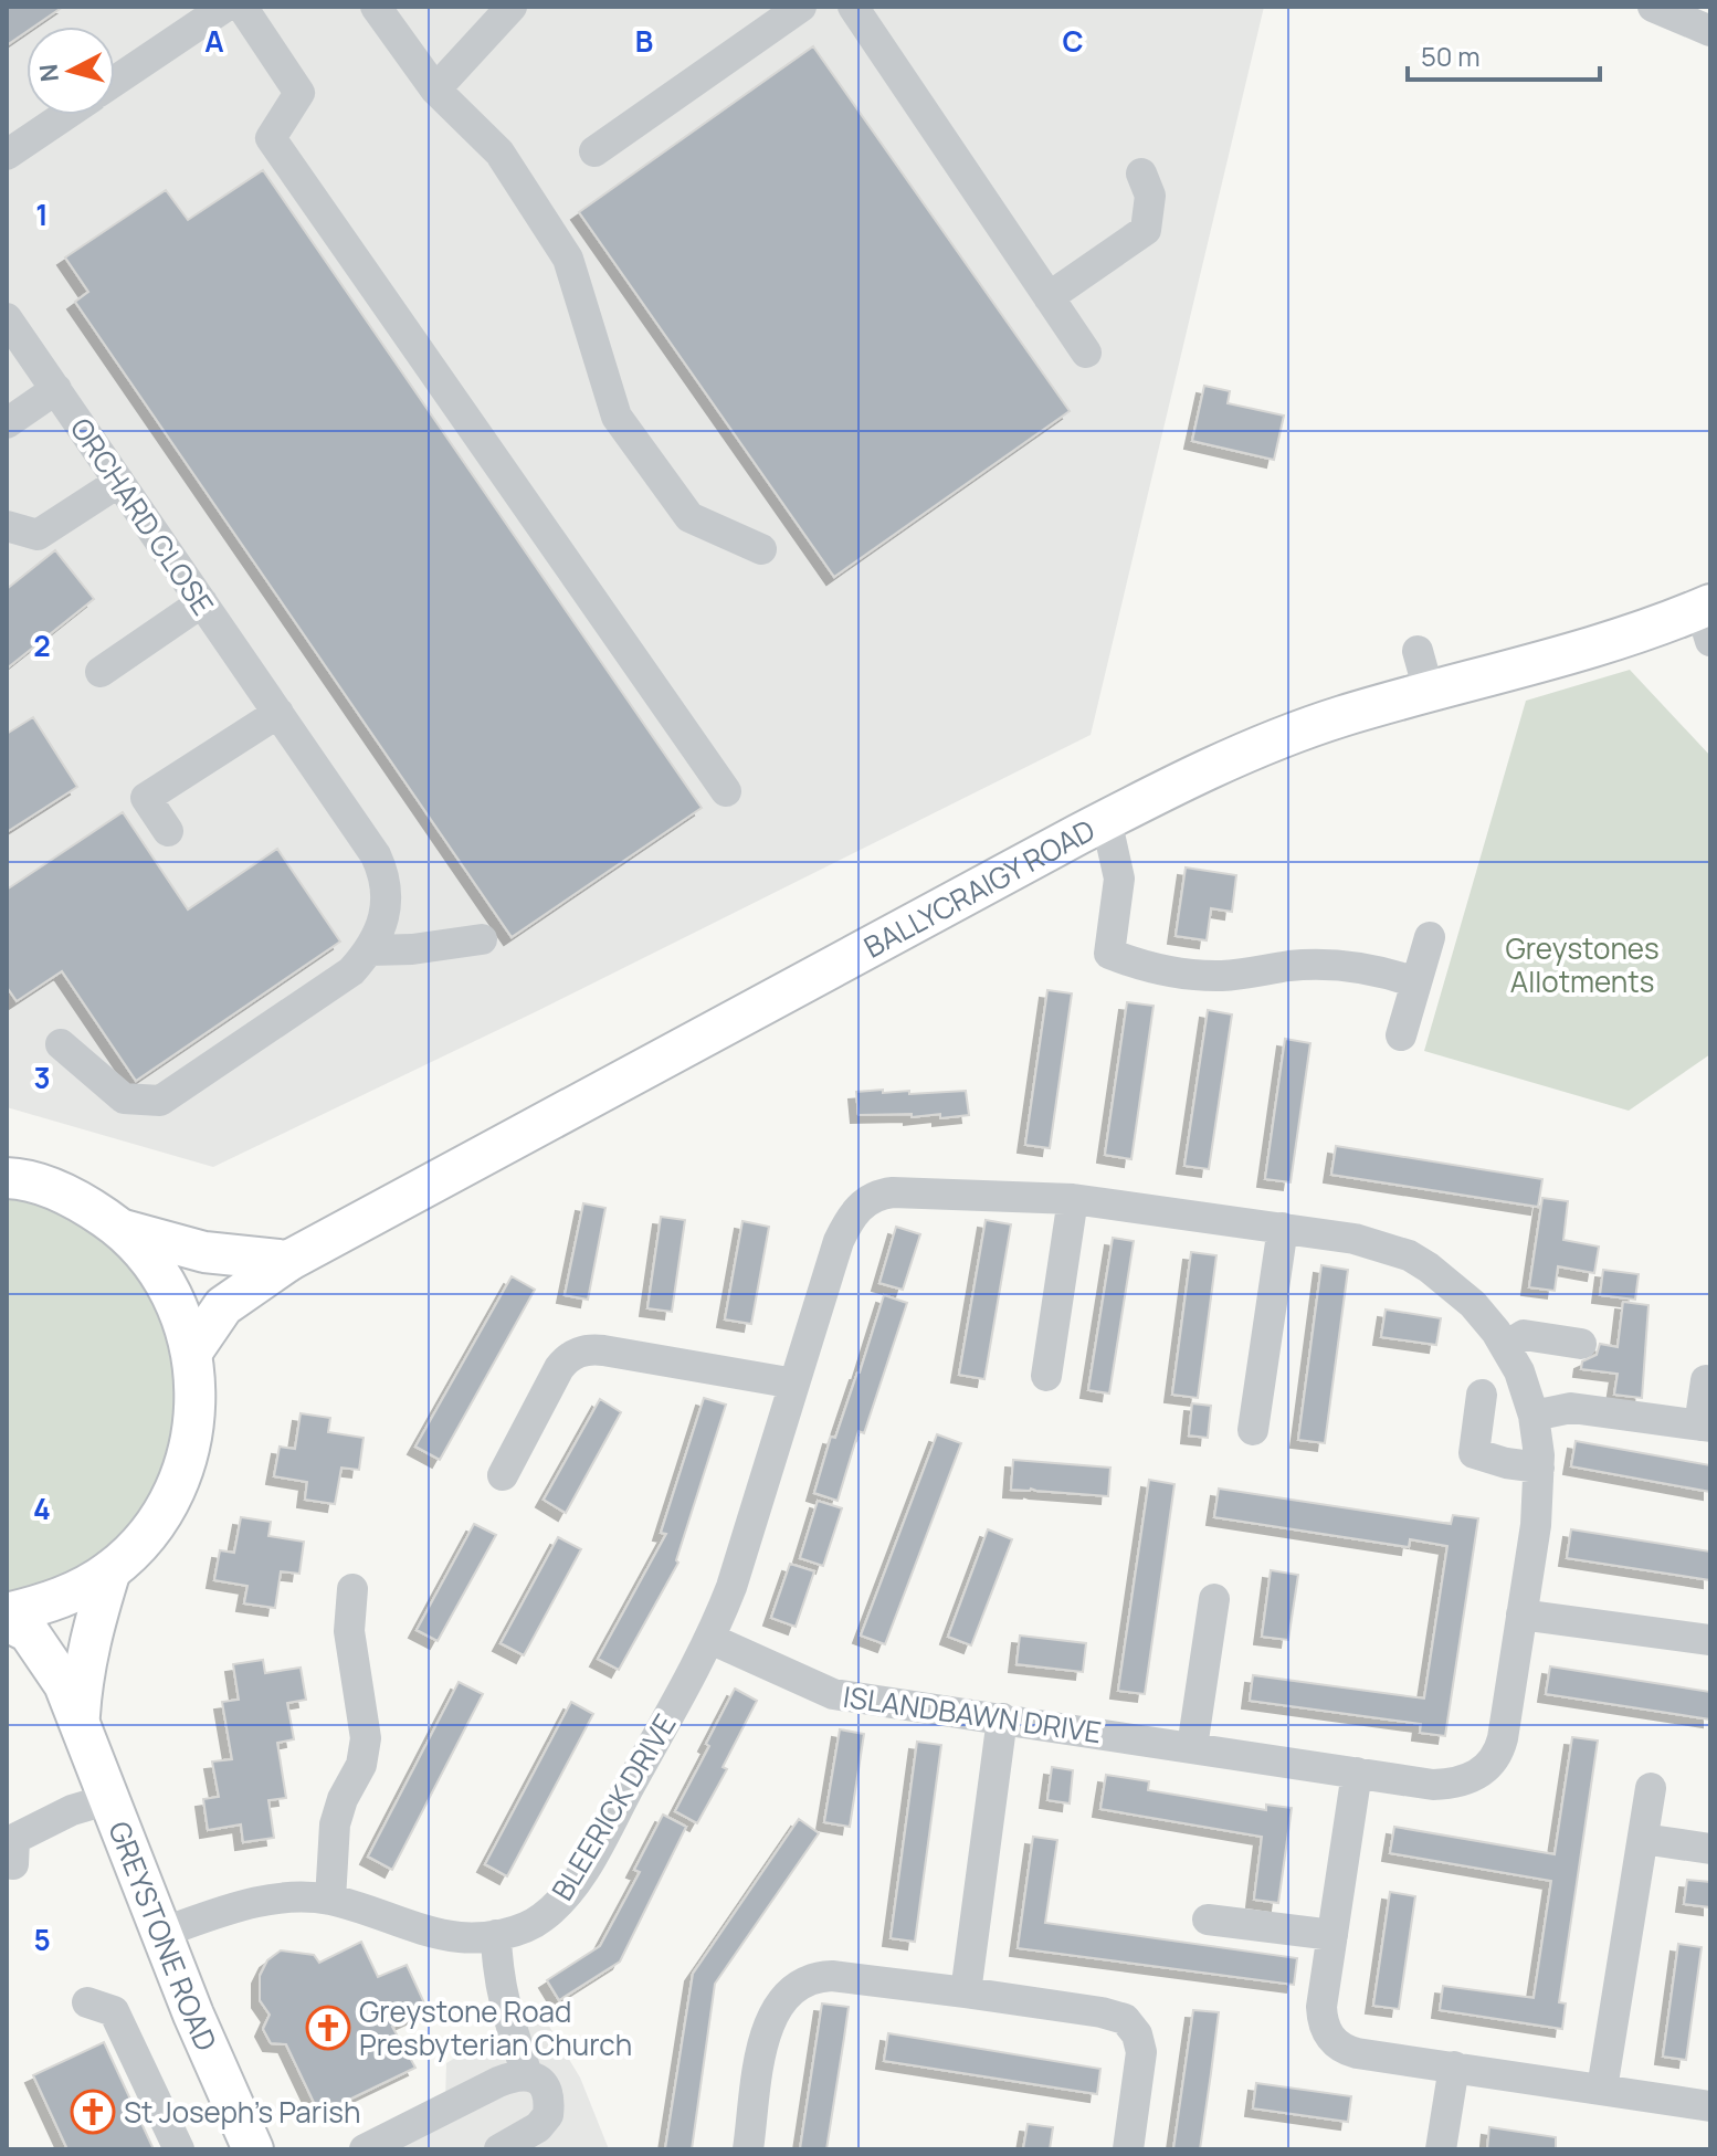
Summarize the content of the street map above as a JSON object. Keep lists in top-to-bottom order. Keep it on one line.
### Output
{"streets":{"main road":["BALLYCRAIGY ROAD","GREYSTONE ROAD"],"street":["ORCHARD CLOSE","ISLANDBAWN DRIVE","BLEERICK DRIVE"]},"crossings":[["ISLANDBAWN DRIVE","BLEERICK DRIVE"],["BLEERICK DRIVE","GREYSTONE ROAD"]],"parks":["Greystones Allotments"],"places":{"church":["Greystone Road Presbyterian Church","St Joseph's Parish"]},"scale_bar":"50 m","north":"left","grid":{"columns":["A","B","C"],"rows":["1","2","3","4","5"]}}
